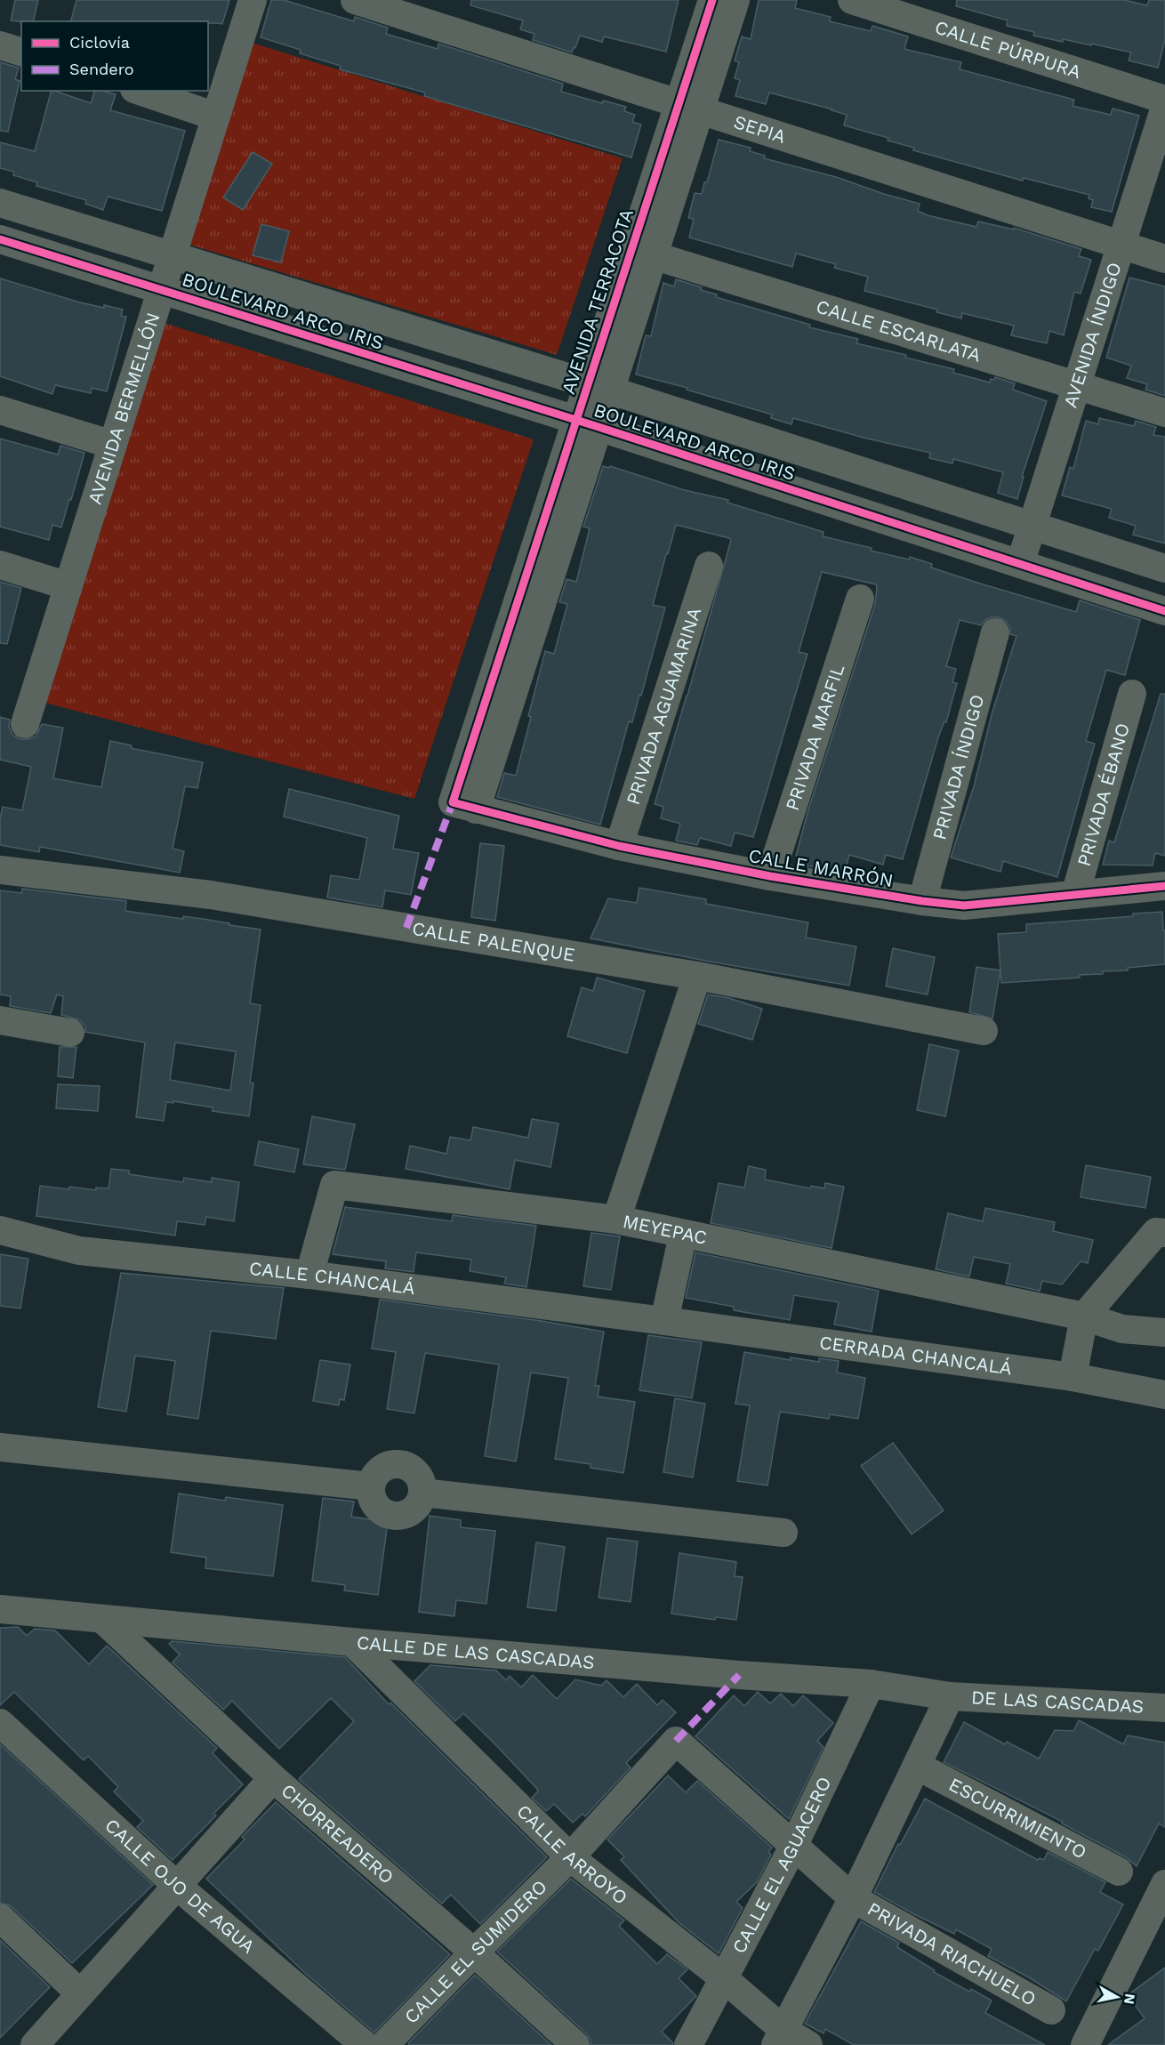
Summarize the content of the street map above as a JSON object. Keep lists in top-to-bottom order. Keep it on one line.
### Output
{"streets":{"street":["CALLE PÚRPURA","SEPIA","AVENIDA TERRACOTA","BOULEVARD ARCO IRIS","CALLE ESCARLATA","AVENIDA ÍNDIGO","AVENIDA BERMELLÓN","PRIVADA AGUAMARINA","PRIVADA MARFIL","PRIVADA ÍNDIGO","PRIVADA ÉBANO","CALLE MARRÓN","CALLE PALENQUE","MEYEPAC","CALLE CHANCALÁ","CERRADA CHANCALÁ","CALLE DE LAS CASCADAS","DE LAS CASCADAS","ESCURRIMIENTO","CHORREADERO","CALLE ARROYO","CALLE EL AGUACERO","CALLE OJO DE AGUA","CALLE EL SUMIDERO","PRIVADA RIACHUELO"]},"crossings":[["SEPIA","AVENIDA TERRACOTA"],["SEPIA","AVENIDA ÍNDIGO"],["AVENIDA TERRACOTA","BOULEVARD ARCO IRIS"],["AVENIDA TERRACOTA","CALLE ESCARLATA"],["AVENIDA TERRACOTA","CALLE MARRÓN"],["BOULEVARD ARCO IRIS","AVENIDA ÍNDIGO"],["BOULEVARD ARCO IRIS","AVENIDA BERMELLÓN"],["CALLE ESCARLATA","AVENIDA ÍNDIGO"],["PRIVADA AGUAMARINA","CALLE MARRÓN"],["PRIVADA MARFIL","CALLE MARRÓN"],["PRIVADA ÍNDIGO","CALLE MARRÓN"],["PRIVADA ÉBANO","CALLE MARRÓN"],["MEYEPAC","CALLE CHANCALÁ"],["CALLE CHANCALÁ","CERRADA CHANCALÁ"],["CALLE DE LAS CASCADAS","DE LAS CASCADAS"],["CALLE DE LAS CASCADAS","CHORREADERO"],["CALLE DE LAS CASCADAS","CALLE ARROYO"],["CALLE DE LAS CASCADAS","CALLE EL AGUACERO"],["CHORREADERO","CALLE EL SUMIDERO"],["CALLE ARROYO","CALLE EL AGUACERO"],["CALLE ARROYO","CALLE EL SUMIDERO"],["CALLE EL AGUACERO","PRIVADA RIACHUELO"],["CALLE EL SUMIDERO","PRIVADA RIACHUELO"]],"legend":["Ciclovía","Sendero"],"north":"right"}
